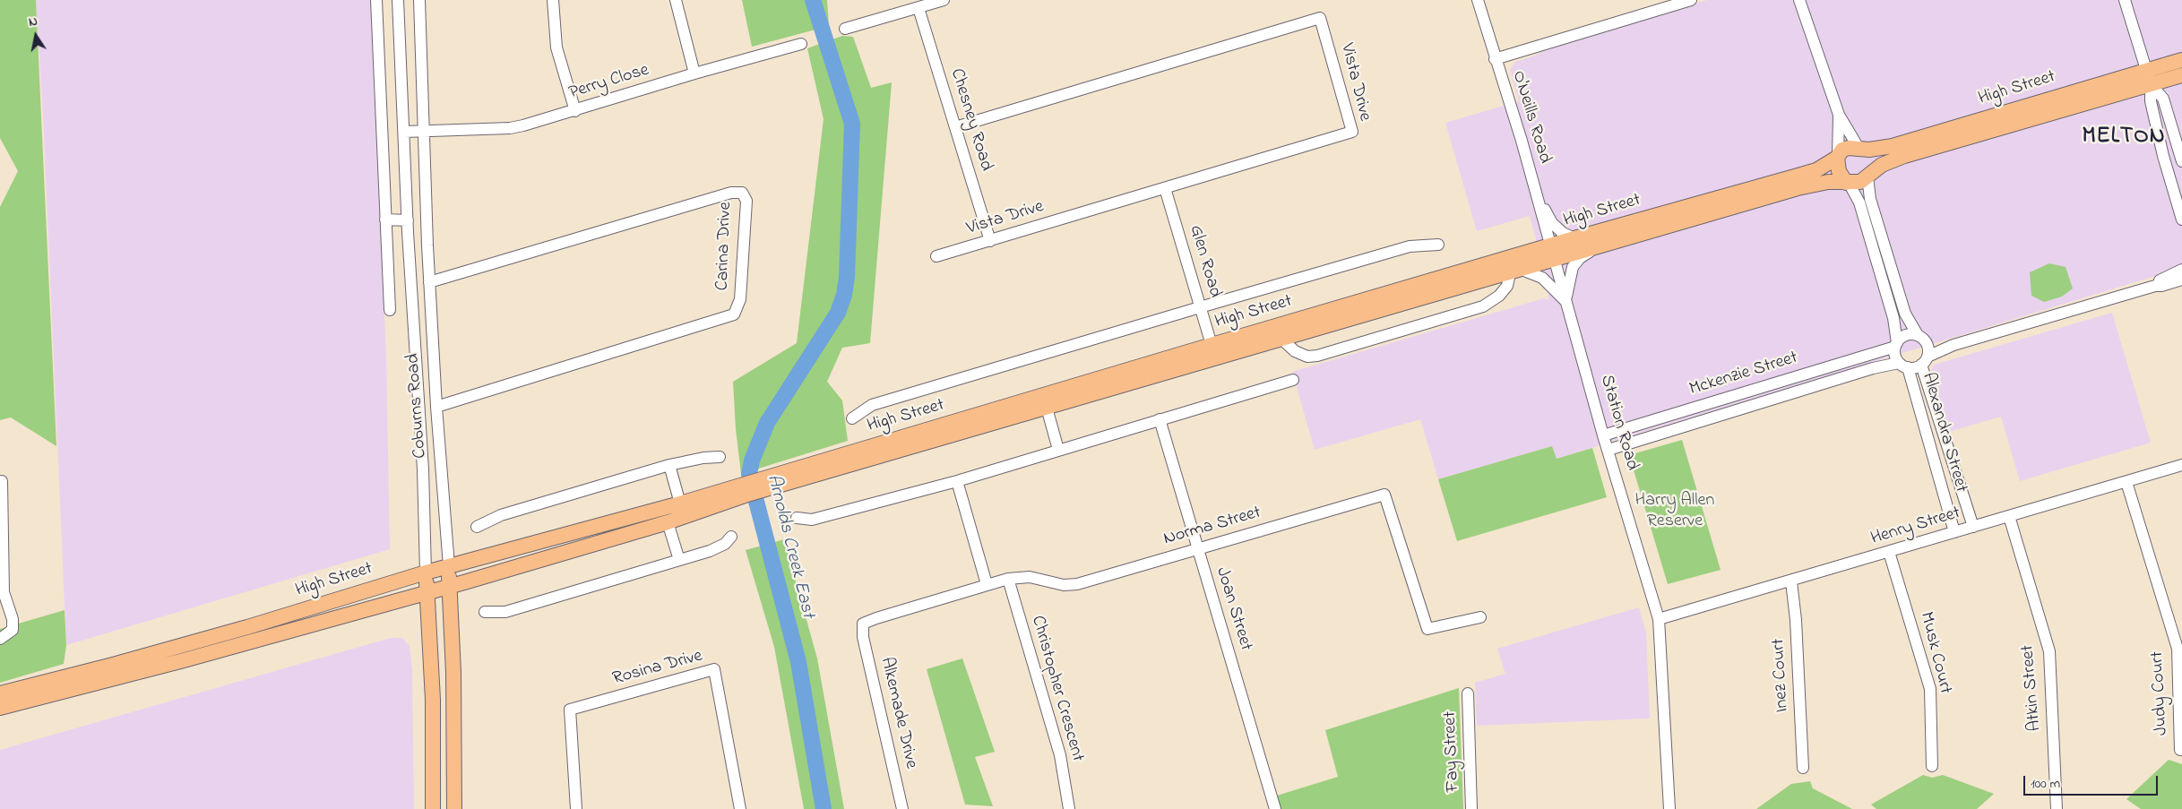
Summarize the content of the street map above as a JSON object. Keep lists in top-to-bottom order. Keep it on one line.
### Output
{"streets":{"main road":["High Street","Coburns Road"],"street":["Perry Close","Vista Drive","O'Neills Road","Chesney Road","Carina Drive","Glen Road","Mckenzie Street","Station Road","Alexandra Street","Norma Street","Henry Street","Joan Street","Musk Court","Rosina Drive","Inez Court","Atkin Street","Christopher Crescent","Judy Court","Alkemade Drive","Fay Street"]},"crossings":[["Perry Close","Coburns Road"],["Vista Drive","Chesney Road"],["Vista Drive","Glen Road"],["High Street","O'Neills Road"],["High Street","Glen Road"],["High Street","Coburns Road"],["High Street","Station Road"],["O'Neills Road","Station Road"],["Carina Drive","Coburns Road"],["Mckenzie Street","Station Road"],["Mckenzie Street","Alexandra Street"],["Station Road","Henry Street"],["Alexandra Street","Henry Street"],["Norma Street","Joan Street"],["Norma Street","Christopher Crescent"],["Norma Street","Alkemade Drive"],["Henry Street","Musk Court"],["Henry Street","Inez Court"],["Henry Street","Atkin Street"],["Henry Street","Judy Court"]],"districts":["MELTON"],"water":["Arnolds Creek East"],"parks":["Harry Allen Reserve"],"scale_bar":"100 m","north":"top"}
